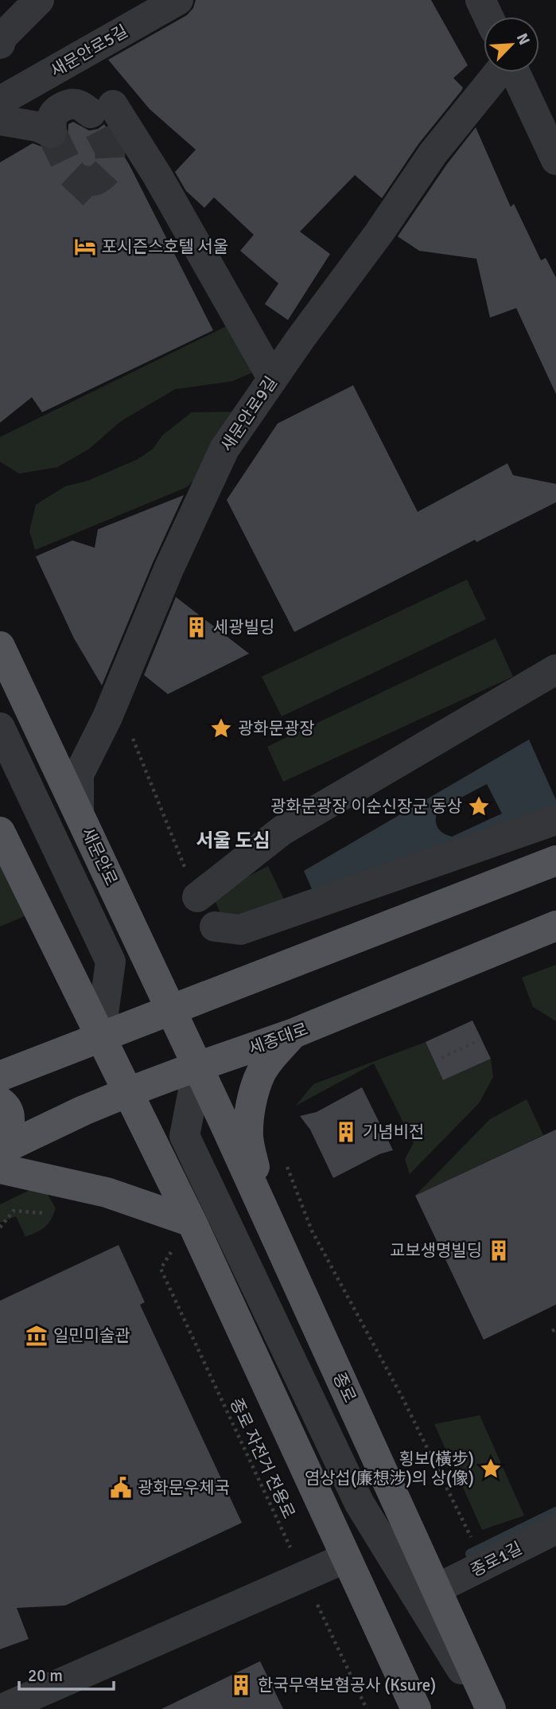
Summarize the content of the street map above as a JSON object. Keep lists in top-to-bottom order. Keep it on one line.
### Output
{"streets":{"main road":["새문안로","세종대로","종로"],"street":["새문안로5길","새문안로9길","종로1길"],"path":["종로 자전거 전용로"]},"crossings":[["새문안로9길","새문안로"],["새문안로","세종대로"],["새문안로","종로"],["세종대로","종로"],["종로","종로1길"]],"districts":["서울 도심"],"places":{"hotel":["포시즌스호텔 서울"],"building":["세광빌딩","기념비전","교보생명빌딩","한국무역보혐공사 (Ksure)"],"place":["광화문광장","광화문광장 이순신장군 동상","횡보(橫步) 염상섭(廉想涉)의 상(像)"],"museum":["일민미술관"],"public building":["광화문우체국"]},"scale_bar":"20 m","north":"top right"}
